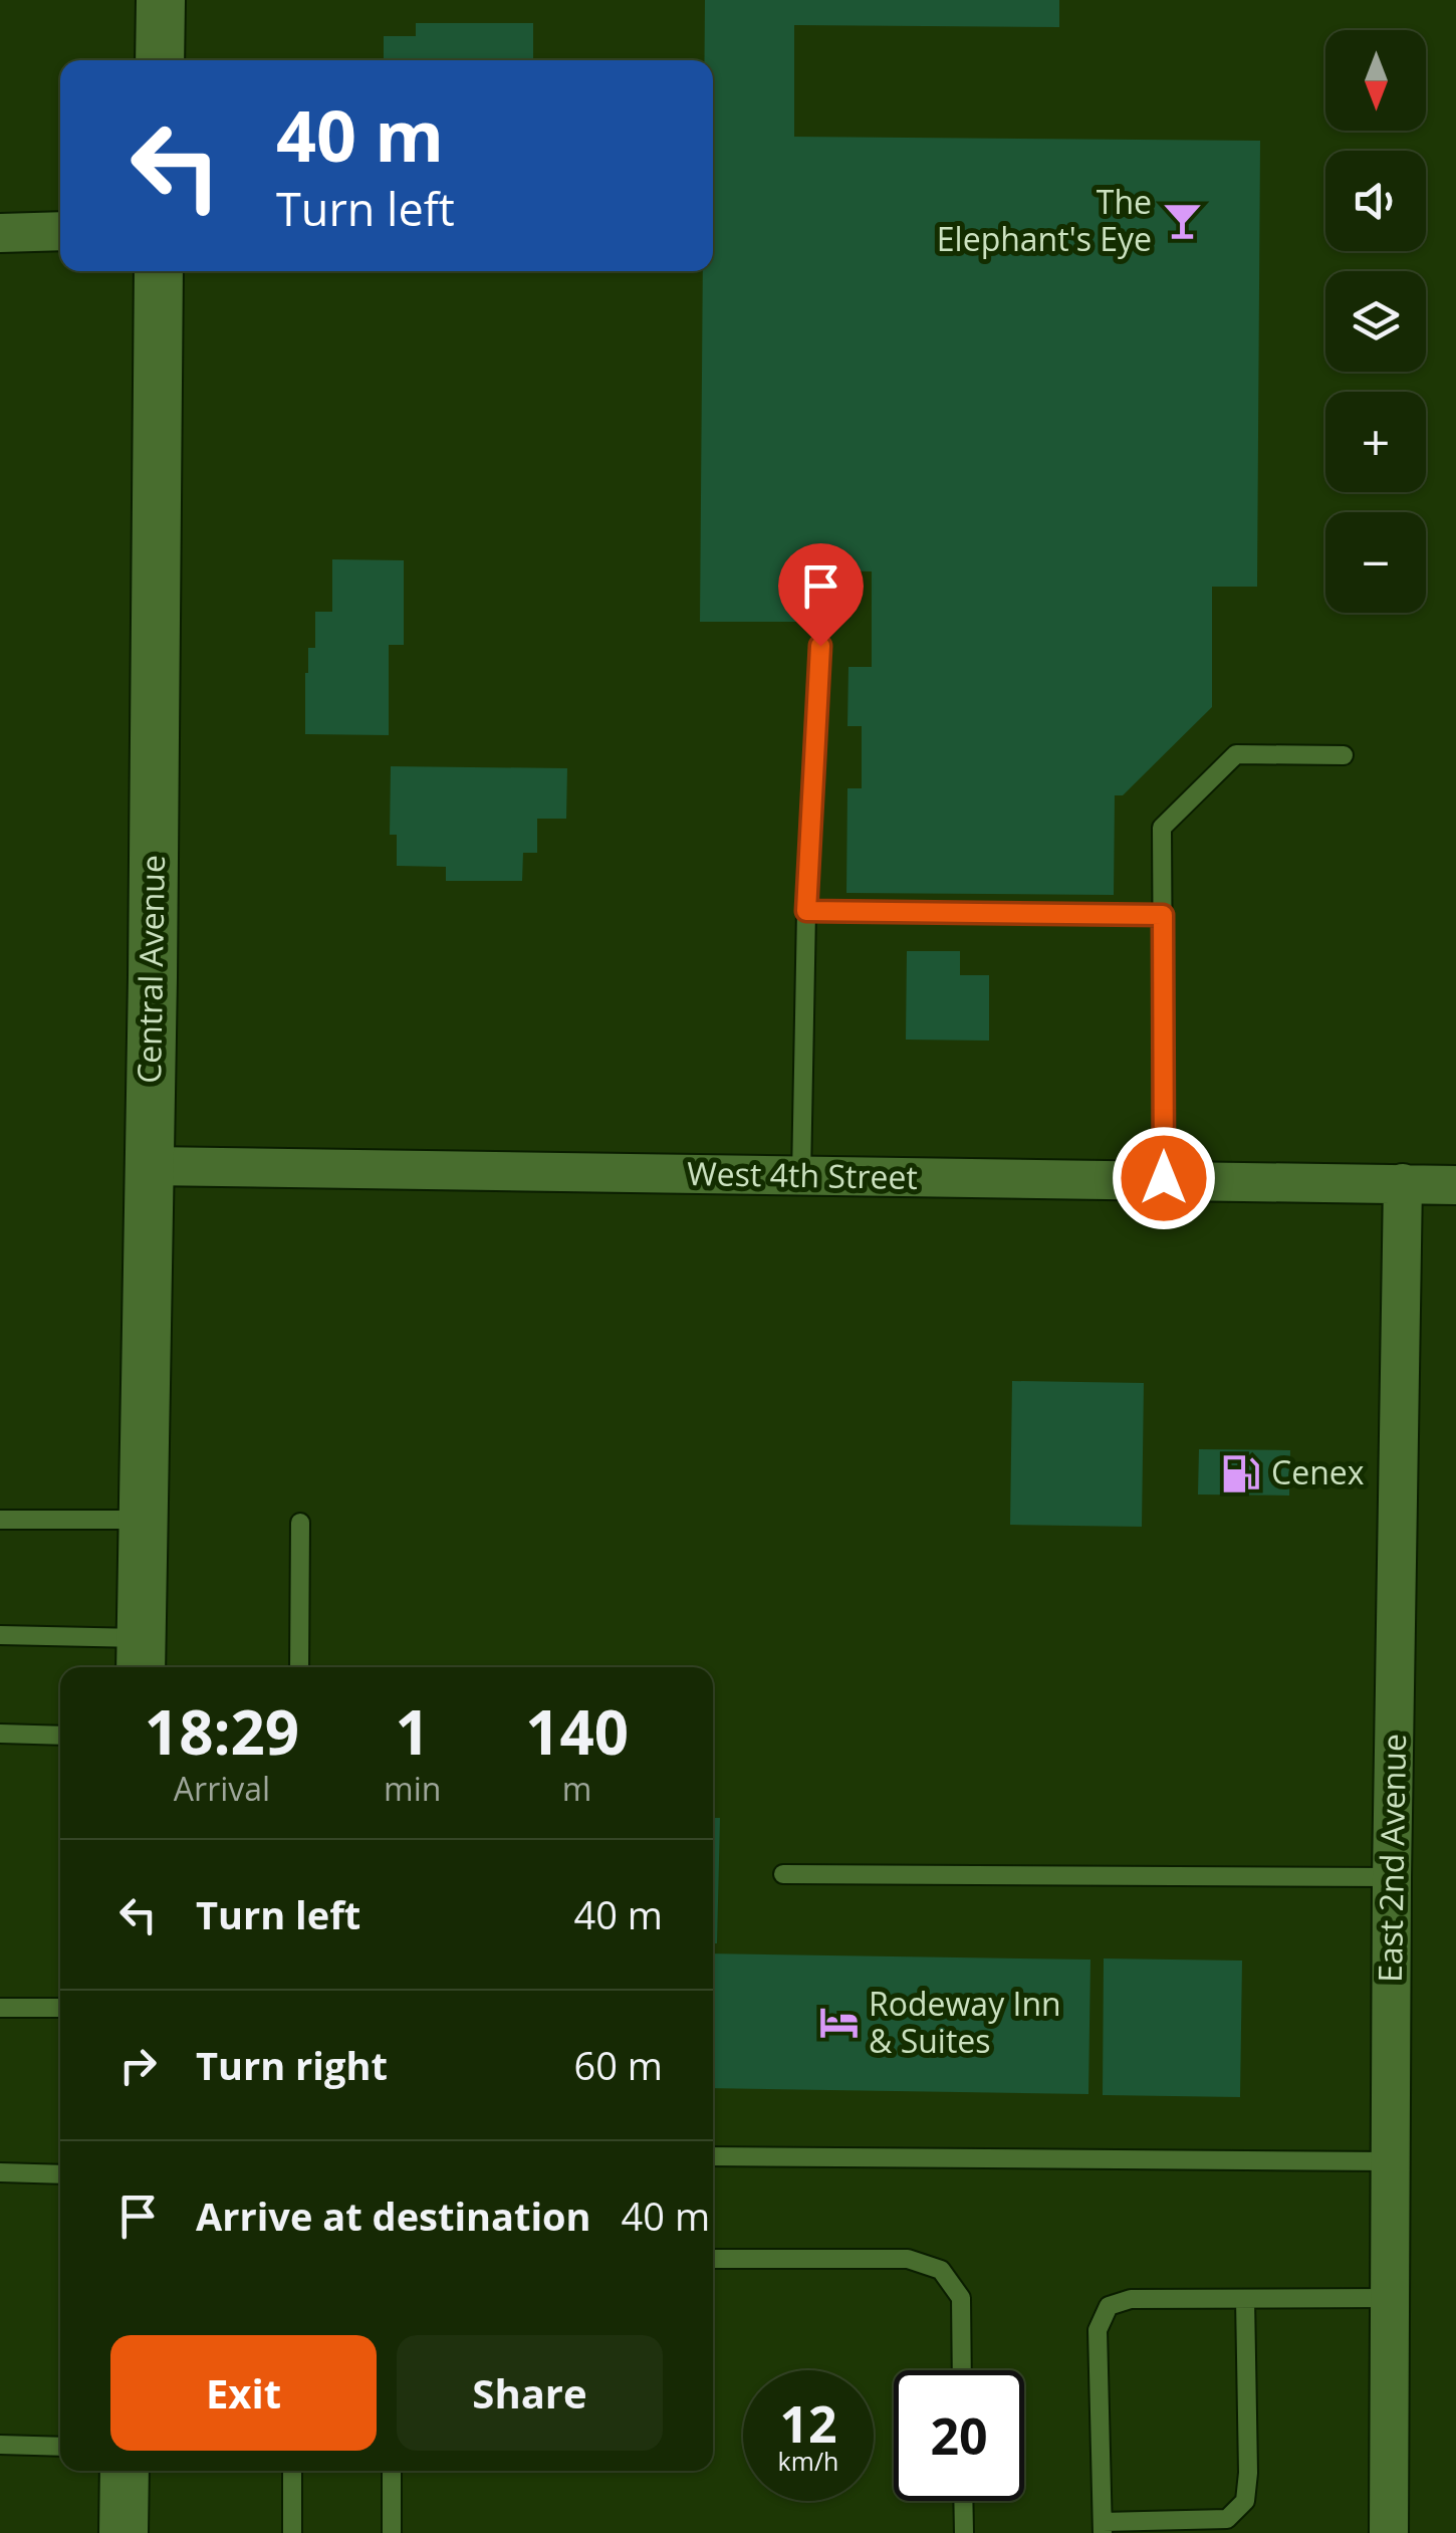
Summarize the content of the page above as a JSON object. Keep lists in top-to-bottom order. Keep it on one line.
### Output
{"streets":{"street":["Central Avenue","West 4th Street","East 2nd Avenue"]},"crossings":[["Central Avenue","West 4th Street"],["West 4th Street","East 2nd Avenue"]],"places":{"bar":["The Elephant's Eye"],"fuel station":["Cenex"],"hotel":["Rodeway Inn & Suites"]},"north":"bottom","page":{"map_buttons":["+","−"],"turn":["40 m","Turn left"],"eta":["18:29","Arrival","1","min","140","m"],"list":[{"name":"Turn left","value":"40 m"},{"name":"Turn right","value":"60 m"},{"name":"Arrive at destination","value":"40 m"}],"buttons":["Exit","Share"],"speed":"12 km/h","limit":"20"}}
